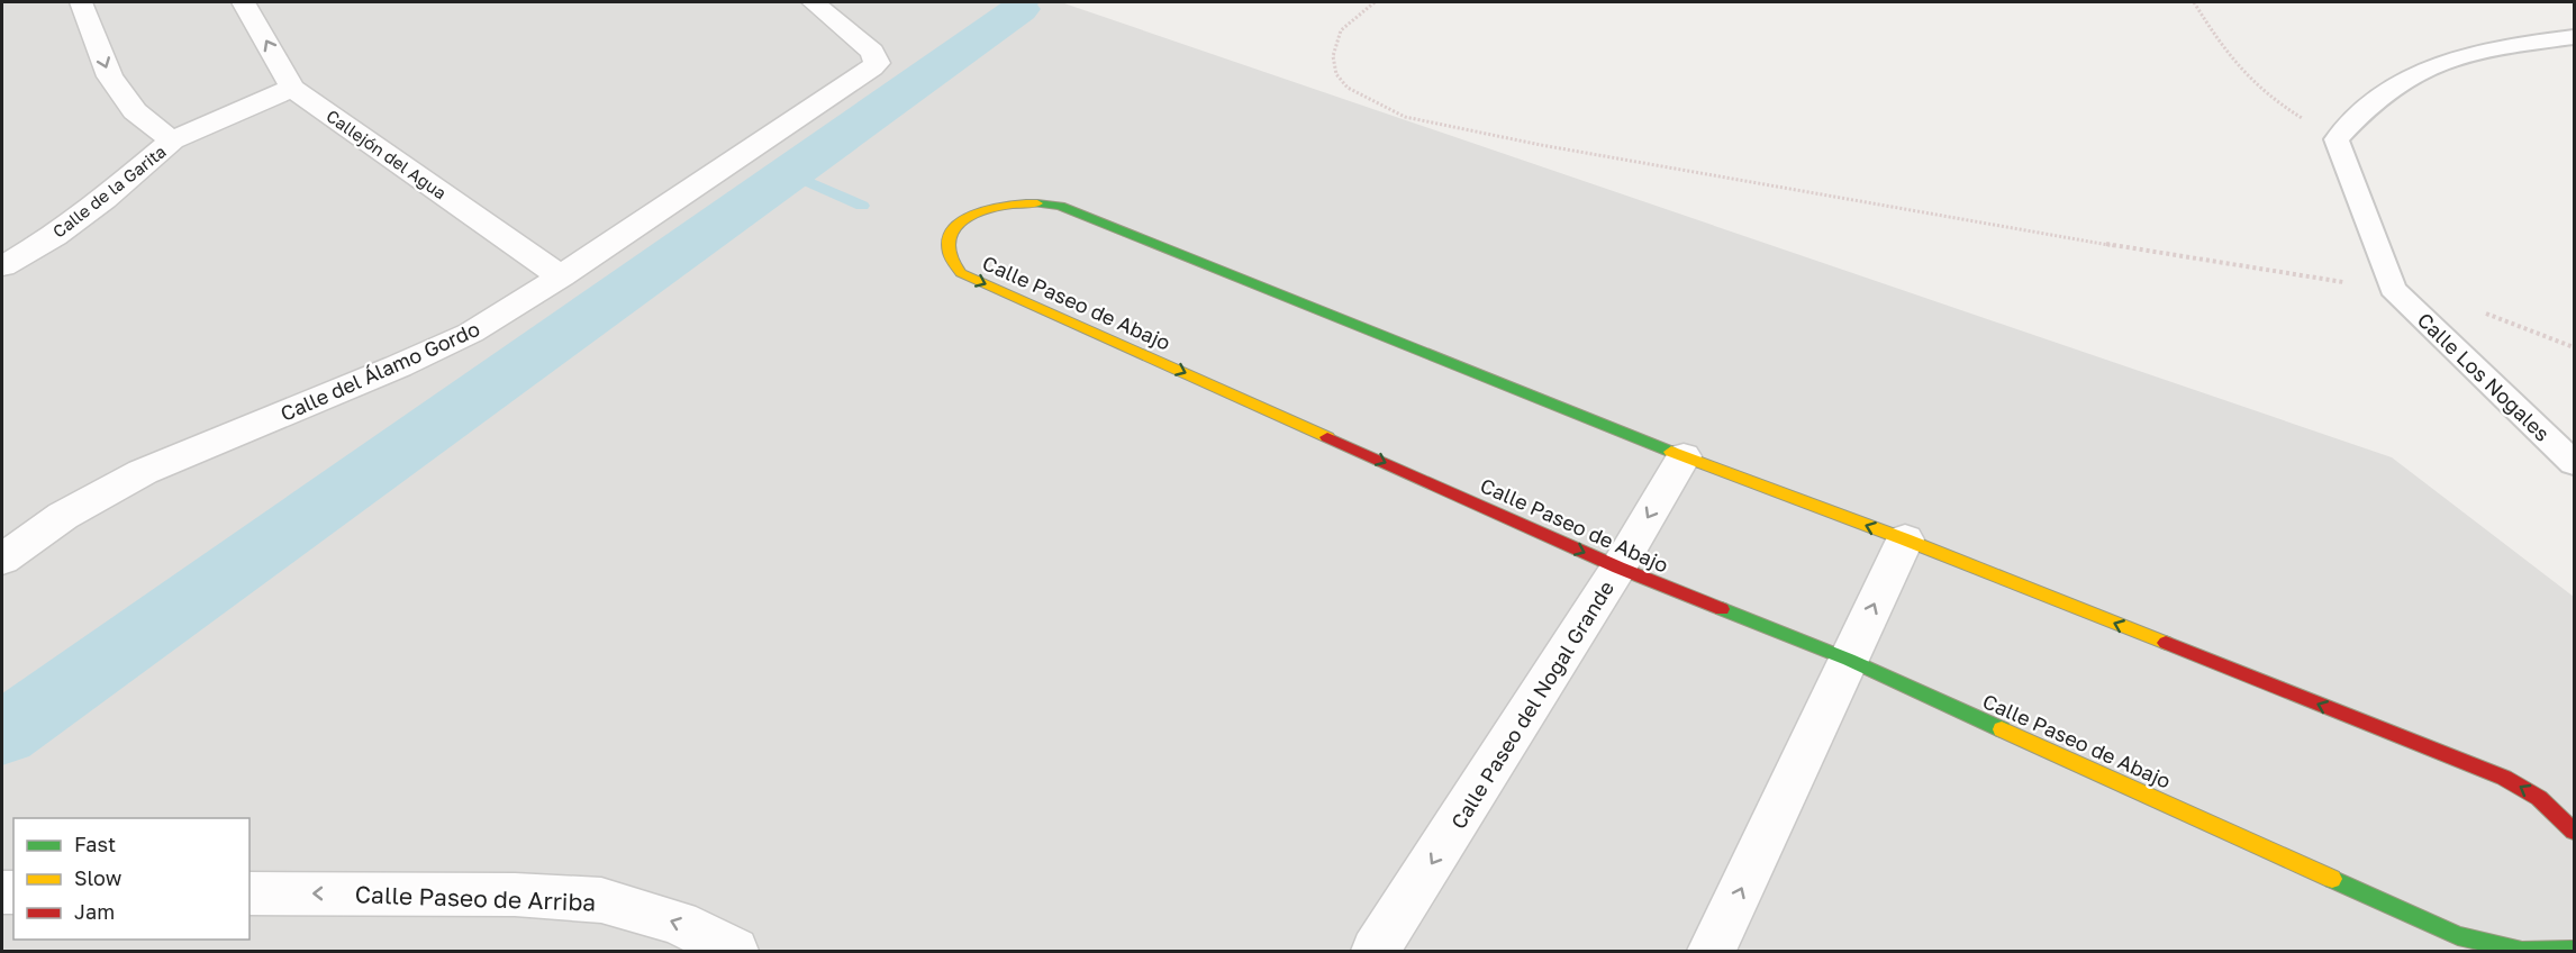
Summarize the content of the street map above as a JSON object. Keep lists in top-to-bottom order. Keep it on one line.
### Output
{"streets":{"street":["Callejón del Agua","Calle de la Garita","Calle Paseo de Abajo","Calle del Álamo Gordo","Calle Paseo del Nogal Grande","Calle Paseo de Arriba"],"lane":["Calle Los Nogales"]},"crossings":[["Callejón del Agua","Calle de la Garita"],["Callejón del Agua","Calle del Álamo Gordo"],["Calle Paseo de Abajo","Calle Paseo del Nogal Grande"]],"one_way":["Calle Paseo de Arriba"],"legend":["Fast","Slow","Jam"]}
